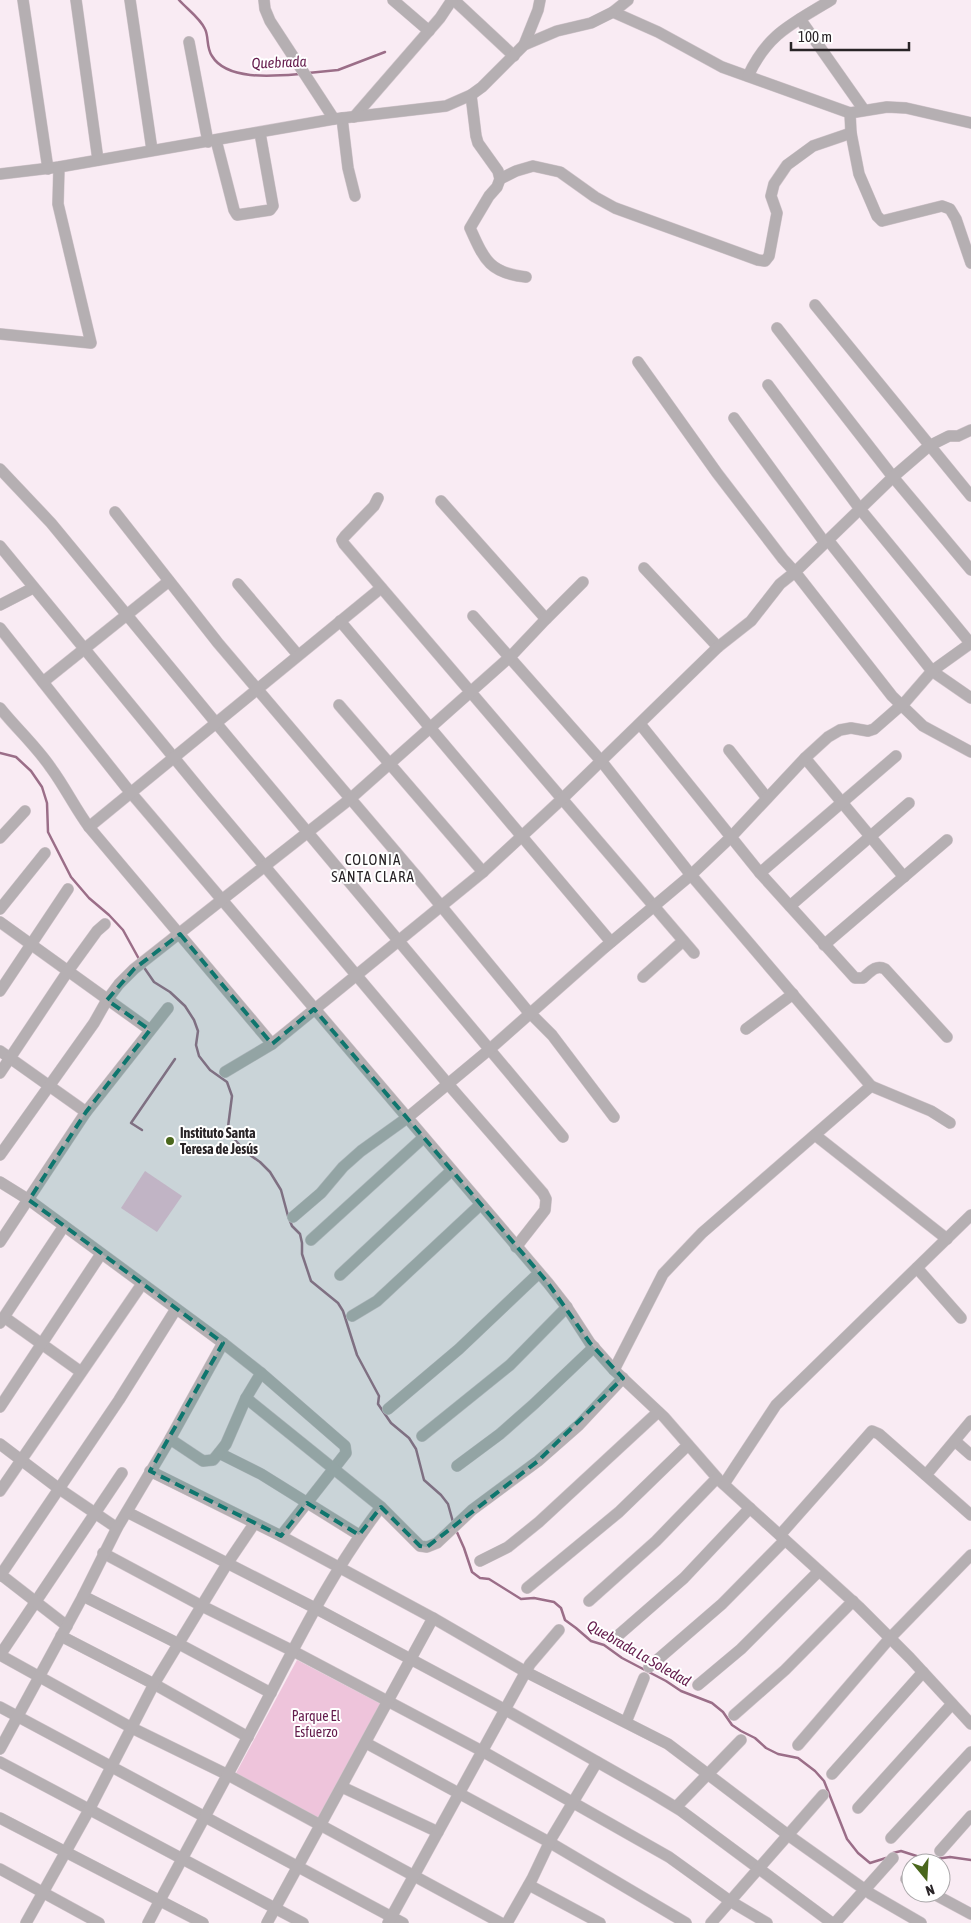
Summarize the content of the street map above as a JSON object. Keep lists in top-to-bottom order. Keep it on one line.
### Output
{"districts":["COLONIA SANTA CLARA"],"water":["Quebrada","Quebrada La Soledad"],"parks":["Parque El Esfuerzo"],"places":["Instituto Santa Teresa de Jesús"],"scale_bar":"100 m","north":"bottom"}
